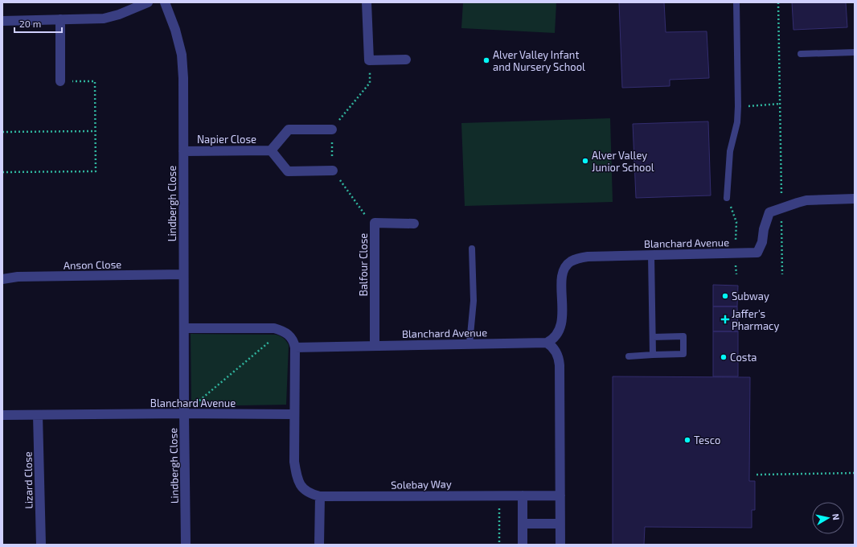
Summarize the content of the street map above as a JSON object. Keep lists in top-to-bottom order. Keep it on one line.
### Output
{"streets":{"street":["Napier Close","Lindbergh Close","Blanchard Avenue","Anson Close","Balfour Close","Lizard Close","Solebay Way"]},"crossings":[["Napier Close","Lindbergh Close"],["Lindbergh Close","Blanchard Avenue"],["Lindbergh Close","Anson Close"],["Blanchard Avenue","Balfour Close"],["Blanchard Avenue","Lizard Close"],["Blanchard Avenue","Solebay Way"]],"places":{"other":["Alver Valley Infant and Nursery School","Alver Valley Junior School","Subway","Costa","Tesco"],"health":["Jaffer's Pharmacy"]},"scale_bar":"20 m","north":"right"}
